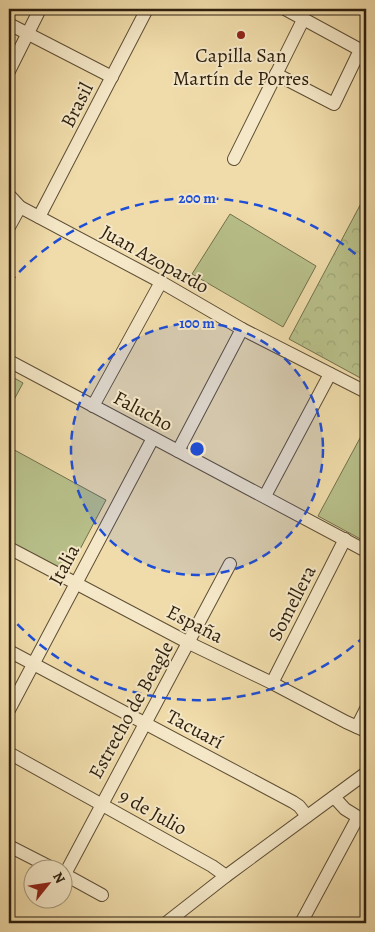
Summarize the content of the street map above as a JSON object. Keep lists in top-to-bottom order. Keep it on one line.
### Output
{"streets":{"street":["Brasil","Juan Azopardo","Falucho","Italia","Somellera","España","Estrecho de Beagle","Tacuarí","9 de Julio"]},"crossings":[["Brasil","Juan Azopardo"],["Falucho","Italia"],["Falucho","Somellera"],["Italia","España"],["Italia","Tacuarí"],["Somellera","España"],["España","Estrecho de Beagle"],["Estrecho de Beagle","Tacuarí"],["Estrecho de Beagle","9 de Julio"]],"places":["Capilla San Martín de Porres"],"north":"top right","rings":["200 m","100 m"]}
